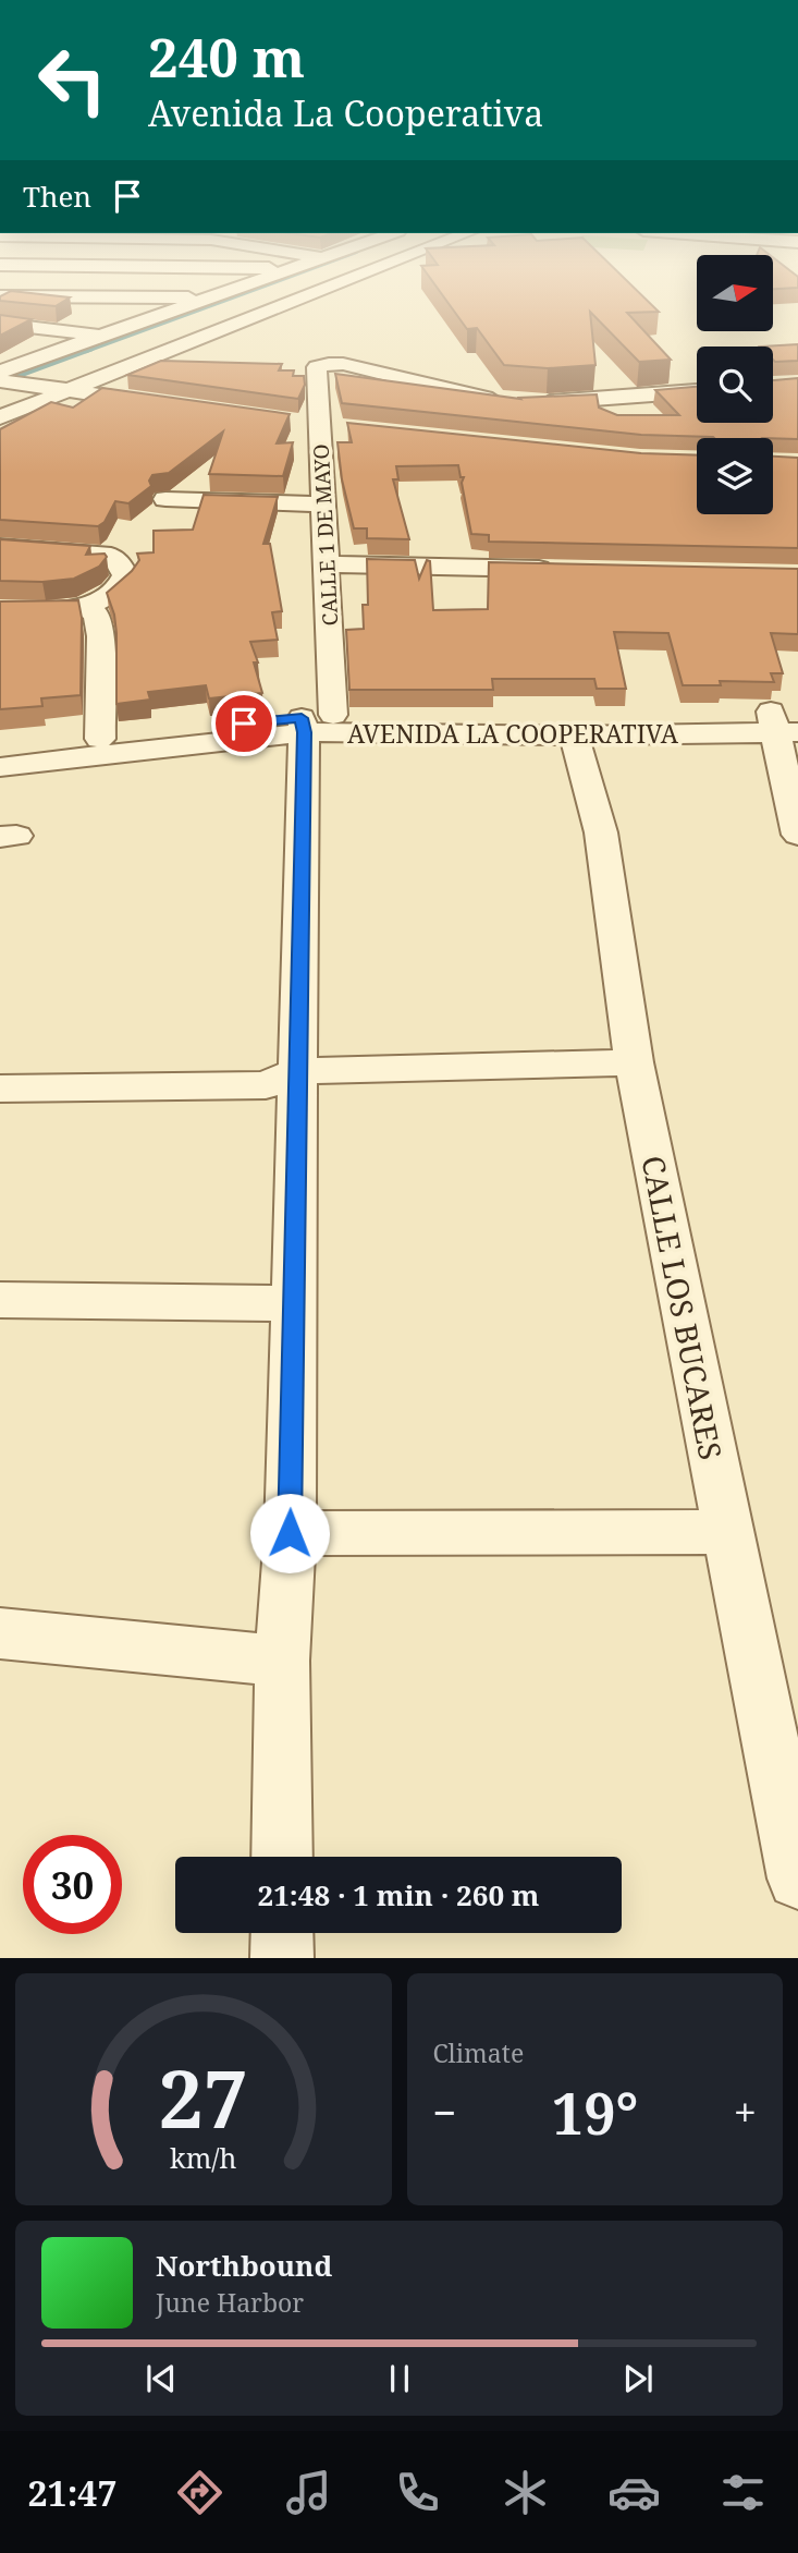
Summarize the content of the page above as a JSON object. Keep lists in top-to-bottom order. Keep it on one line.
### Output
{"streets":{"street":["CALLE 1 DE MAYO","AVENIDA LA COOPERATIVA","CALLE LOS BUCARES"]},"crossings":[["CALLE 1 DE MAYO","AVENIDA LA COOPERATIVA"],["AVENIDA LA COOPERATIVA","CALLE LOS BUCARES"]],"north":"right","page":{"turn":["240 m","Avenida La Cooperativa"],"then":"Then","limit":"30","trip":"21:48 · 1 min · 260 m","tile":"Climate","heat":["−","19°","+"],"song":["Northbound","June Harbor"],"tabs":"21:47","gauge":["27","km/h"]}}
